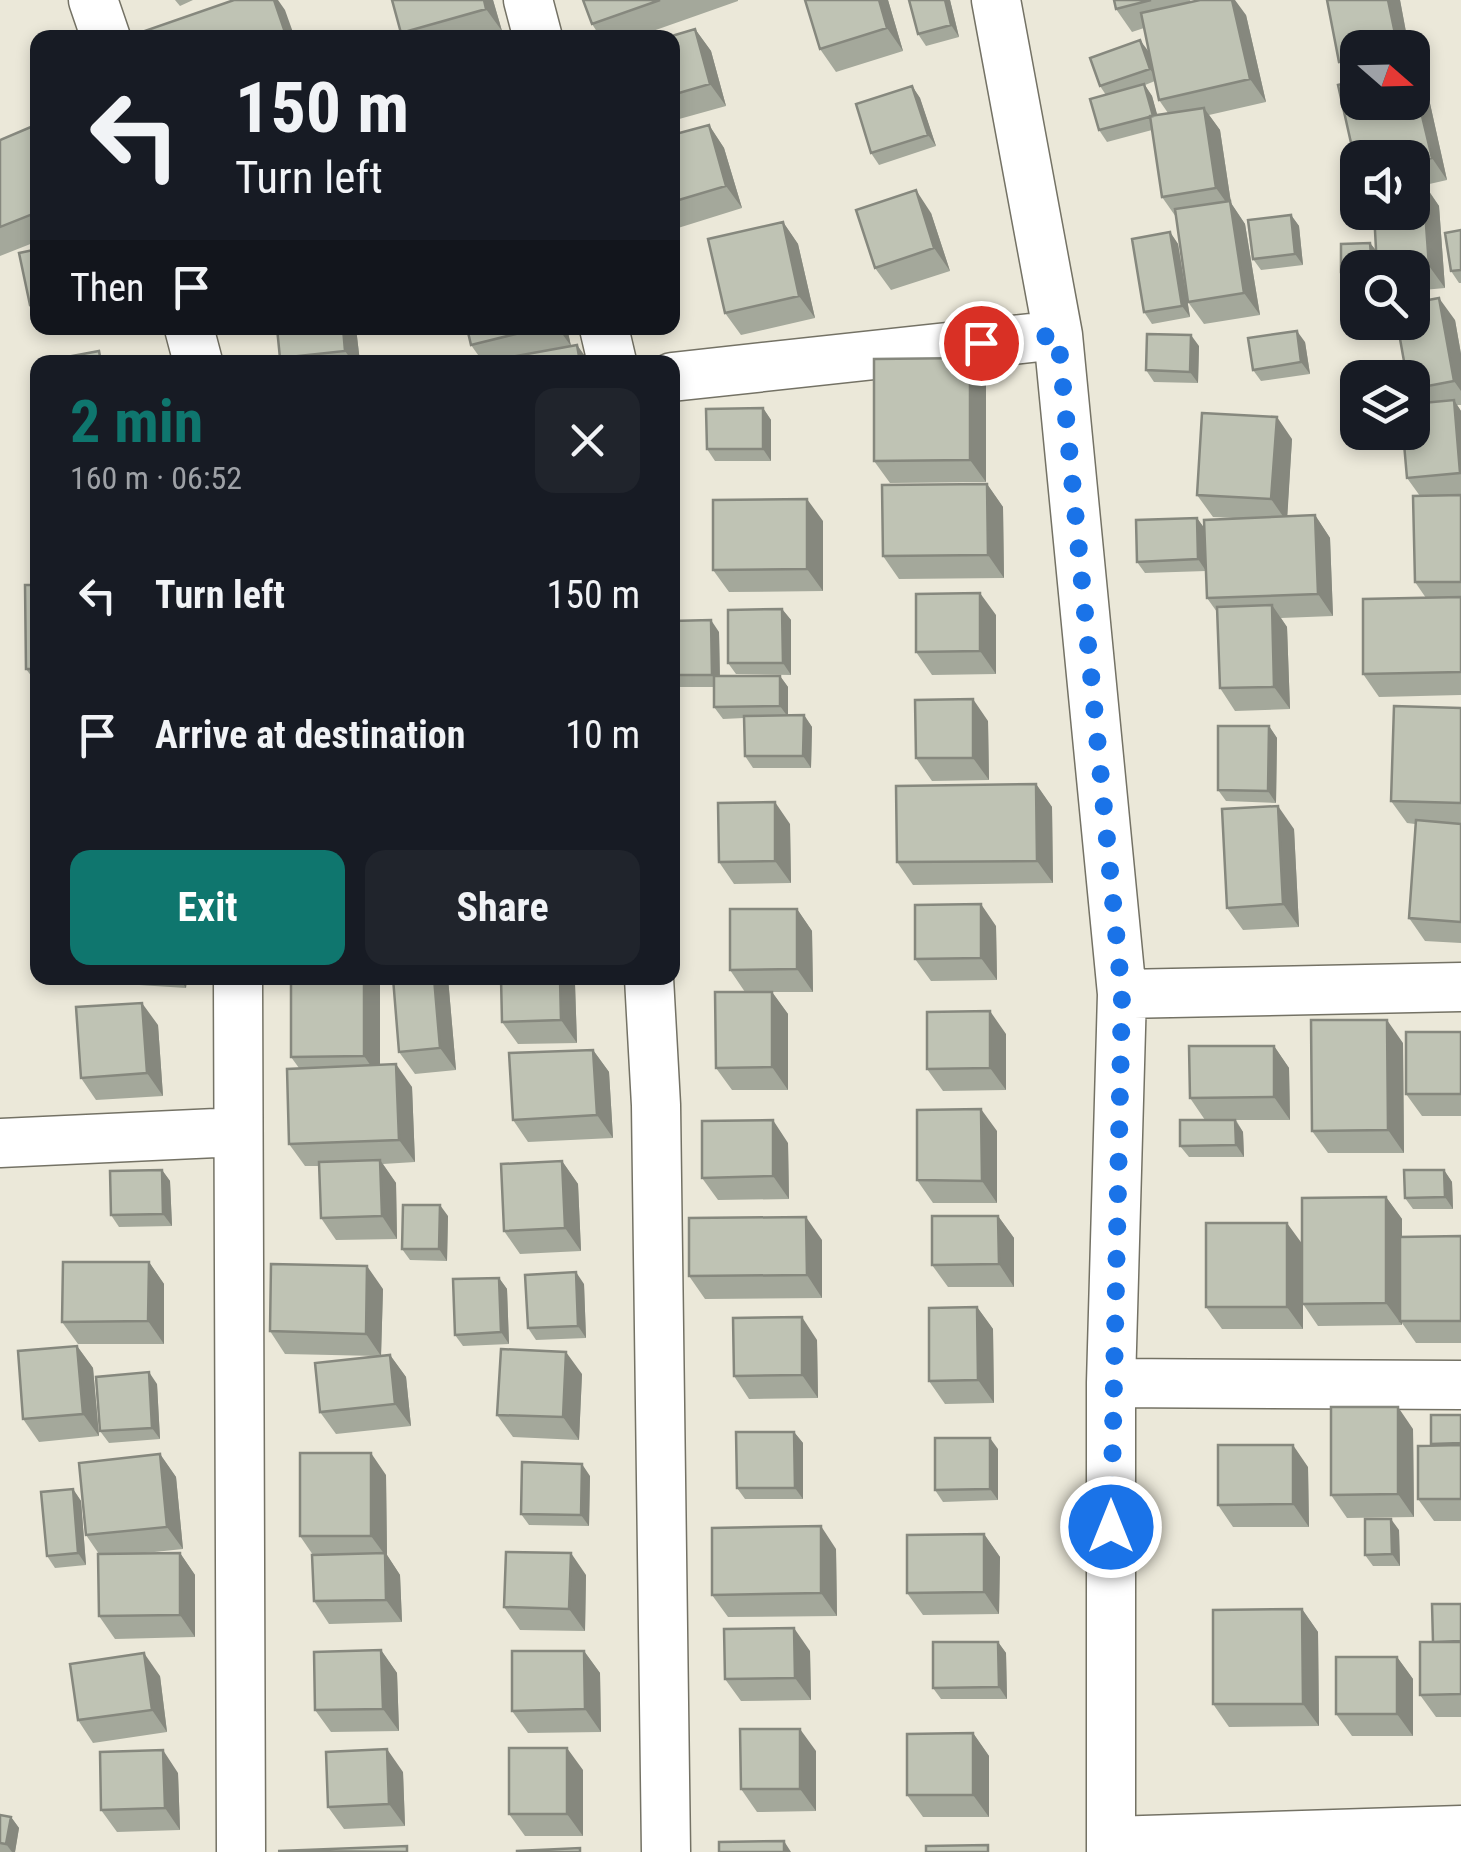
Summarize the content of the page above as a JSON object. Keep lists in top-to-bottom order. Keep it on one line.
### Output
{"north":"right","page":{"turn":["150 m","Turn left"],"then":"Then","heading":["2 min","160 m · 06:52"],"list":[{"name":"Turn left","value":"150 m"},{"name":"Arrive at destination","value":"10 m"}],"buttons":["Exit","Share"]}}
